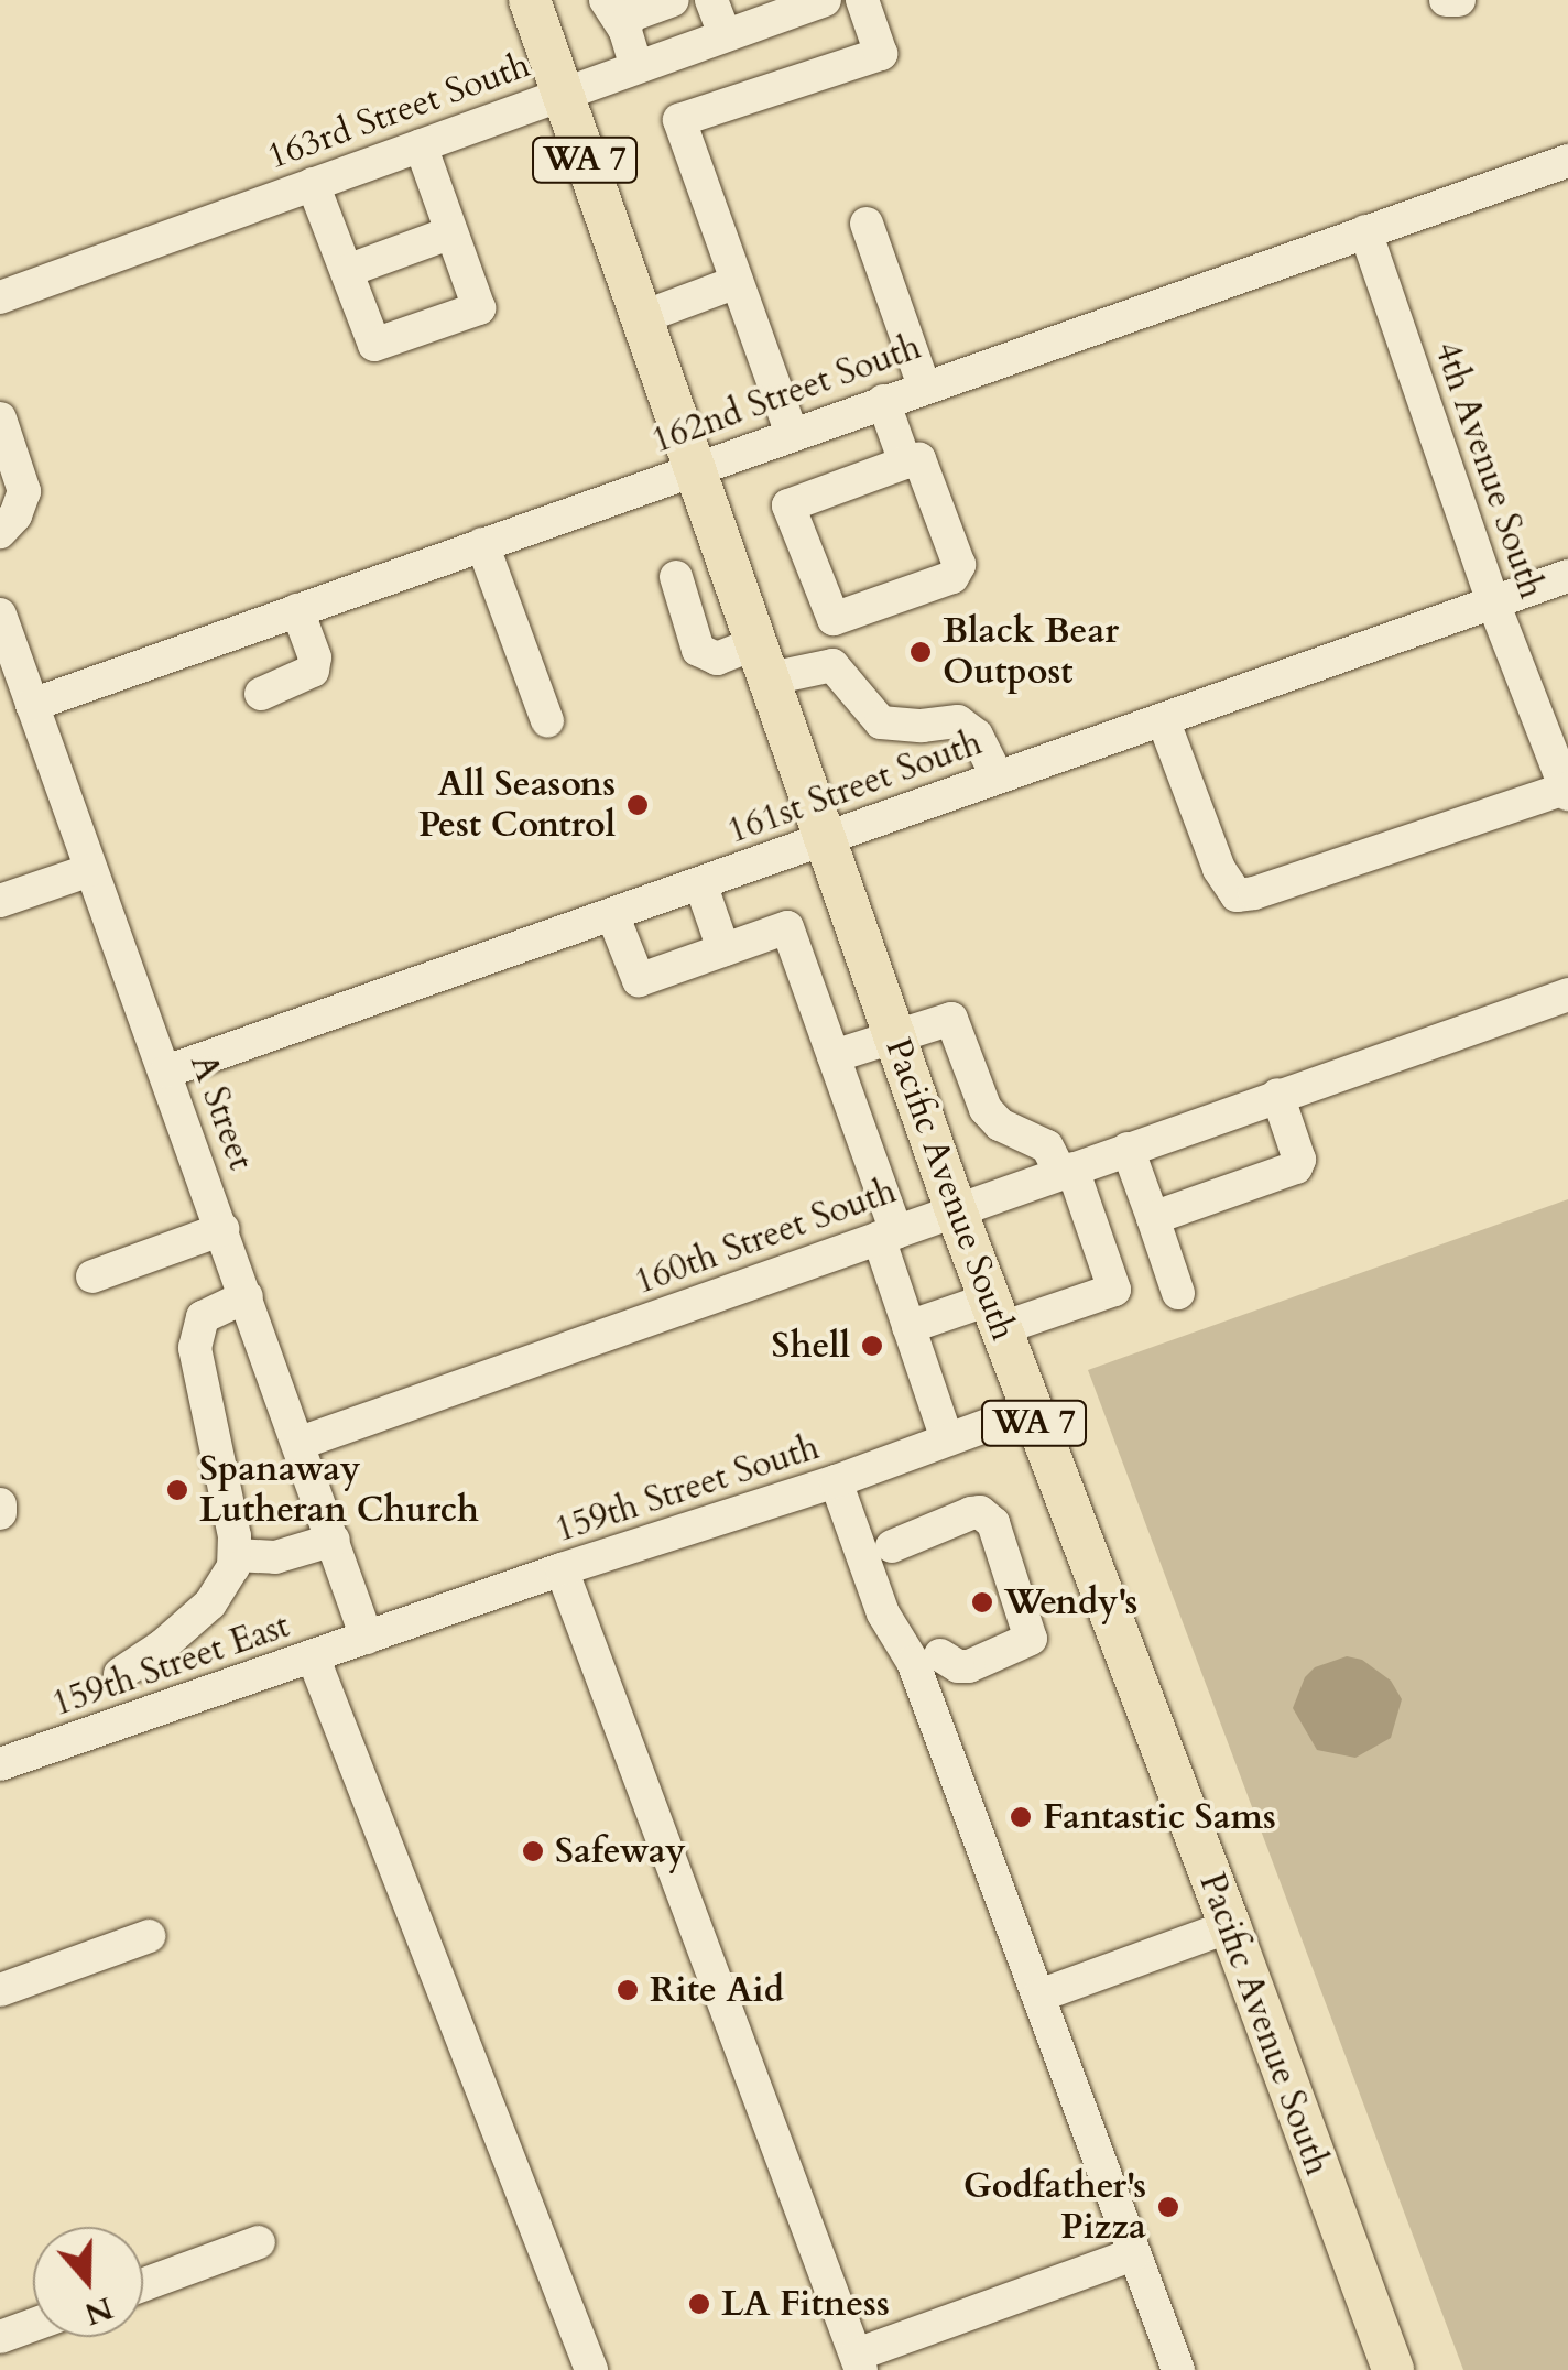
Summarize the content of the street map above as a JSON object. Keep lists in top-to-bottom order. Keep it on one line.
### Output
{"streets":{"main road":["WA 7","Pacific Avenue South"],"street":["163rd Street South","162nd Street South","4th Avenue South","161st Street South","A Street","160th Street South","159th Street South","159th Street East"]},"crossings":[["163rd Street South","Pacific Avenue South"],["162nd Street South","4th Avenue South"],["162nd Street South","A Street"],["162nd Street South","Pacific Avenue South"],["4th Avenue South","161st Street South"],["161st Street South","A Street"],["161st Street South","Pacific Avenue South"],["A Street","160th Street South"],["A Street","159th Street South"],["A Street","159th Street East"],["Pacific Avenue South","160th Street South"],["Pacific Avenue South","159th Street South"],["159th Street South","159th Street East"]],"places":["Black Bear Outpost","All Seasons Pest Control","Shell","Spanaway Lutheran Church","Wendy's","Fantastic Sams","Safeway","Rite Aid","Godfather's Pizza","LA Fitness"],"north":"bottom"}
